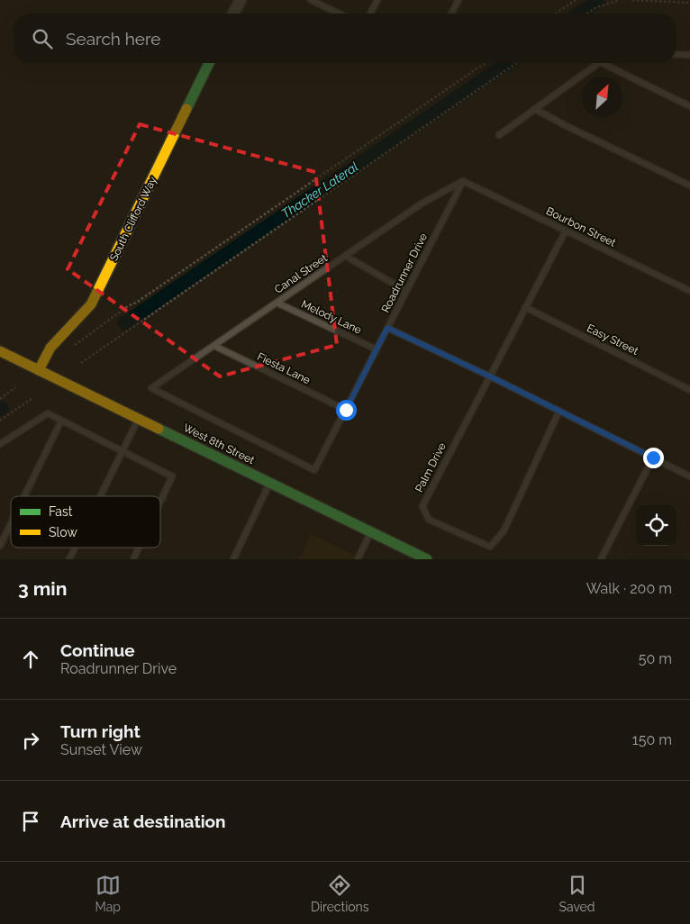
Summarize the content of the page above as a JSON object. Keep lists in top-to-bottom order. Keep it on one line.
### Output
{"streets":{"main road":["South Clifford Way","West 8th Street"],"lane":["Bourbon Street","Roadrunner Drive","Canal Street","Melody Lane","Easy Street","Fiesta Lane","Palm Drive"]},"crossings":[["South Clifford Way","West 8th Street"],["Bourbon Street","Roadrunner Drive"],["Bourbon Street","Canal Street"],["Bourbon Street","Palm Drive"],["Roadrunner Drive","Canal Street"],["Roadrunner Drive","Melody Lane"],["Roadrunner Drive","Fiesta Lane"],["Canal Street","Melody Lane"],["Canal Street","Fiesta Lane"],["Easy Street","Palm Drive"]],"water":["Thacker Lateral"],"legend":["Fast","Slow"],"north":"top right","page":{"search":"Search here","heading":["3 min","Walk · 200 m"],"list":[["Continue","Roadrunner Drive","50 m"],["Turn right","Sunset View","150 m"],"Arrive at destination"],"nav":["Map","Directions","Saved"]}}
